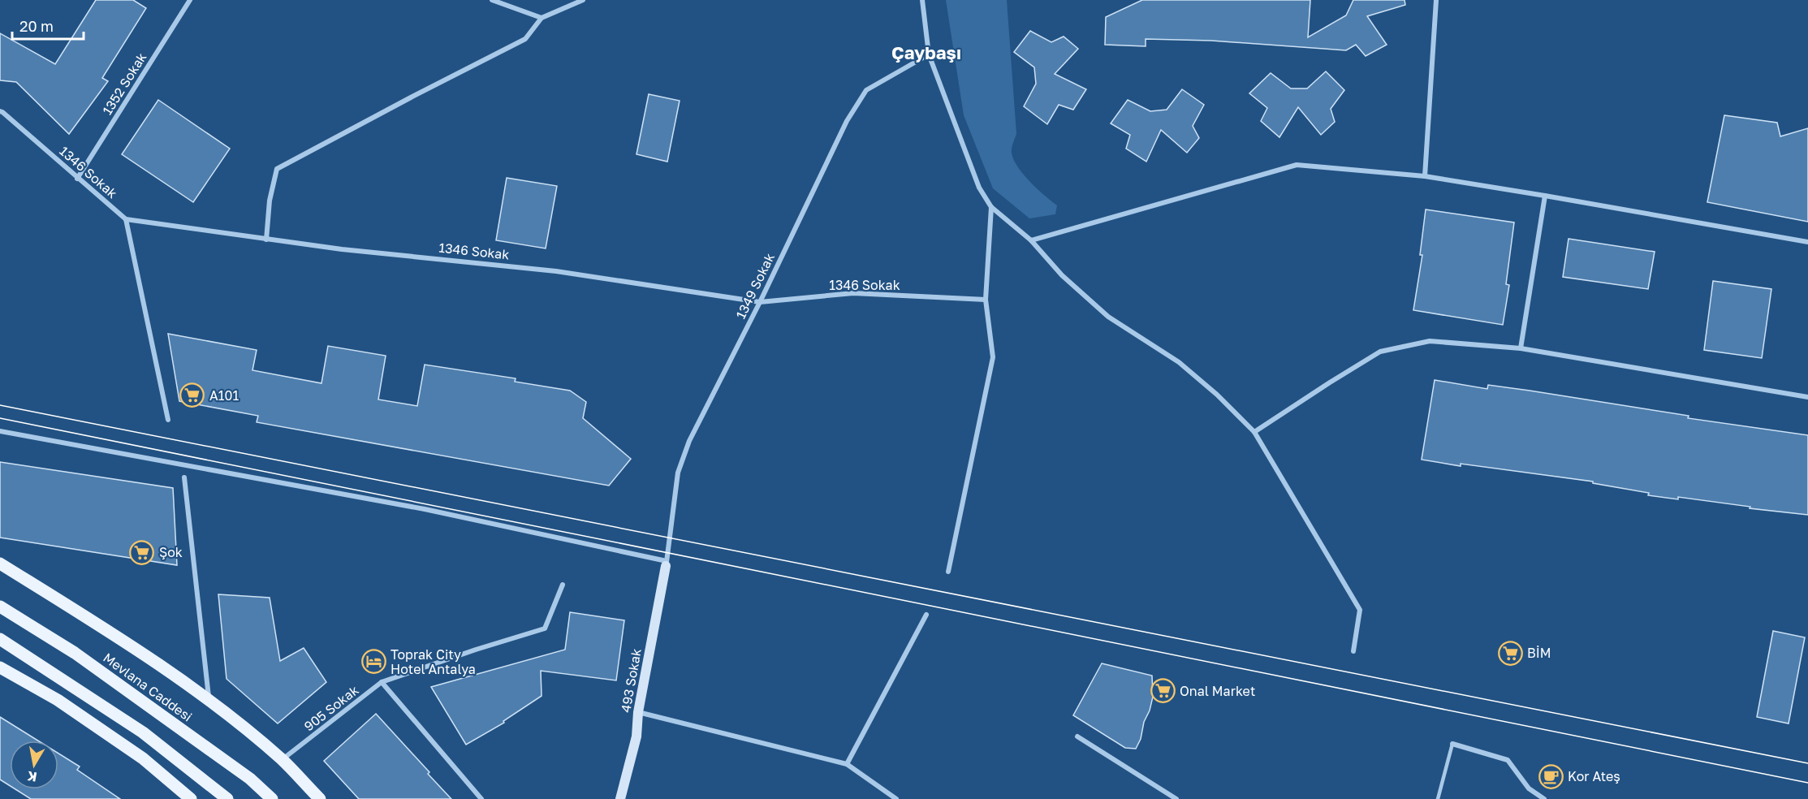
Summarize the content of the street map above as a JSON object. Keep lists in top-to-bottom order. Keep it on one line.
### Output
{"streets":{"main road":["Mevlana Caddesi"],"street":["1352 Sokak","1346 Sokak","1349 Sokak","493 Sokak","905 Sokak"]},"crossings":[["1352 Sokak","1346 Sokak"],["1346 Sokak","1349 Sokak"],["1349 Sokak","493 Sokak"]],"districts":["Çaybaşı"],"places":{"supermarket":["A101","Şok","BİM","Onal Market"],"hotel":["Toprak City Hotel Antalya"],"cafe":["Kor Ateş"]},"scale_bar":"20 m","north":"bottom"}
